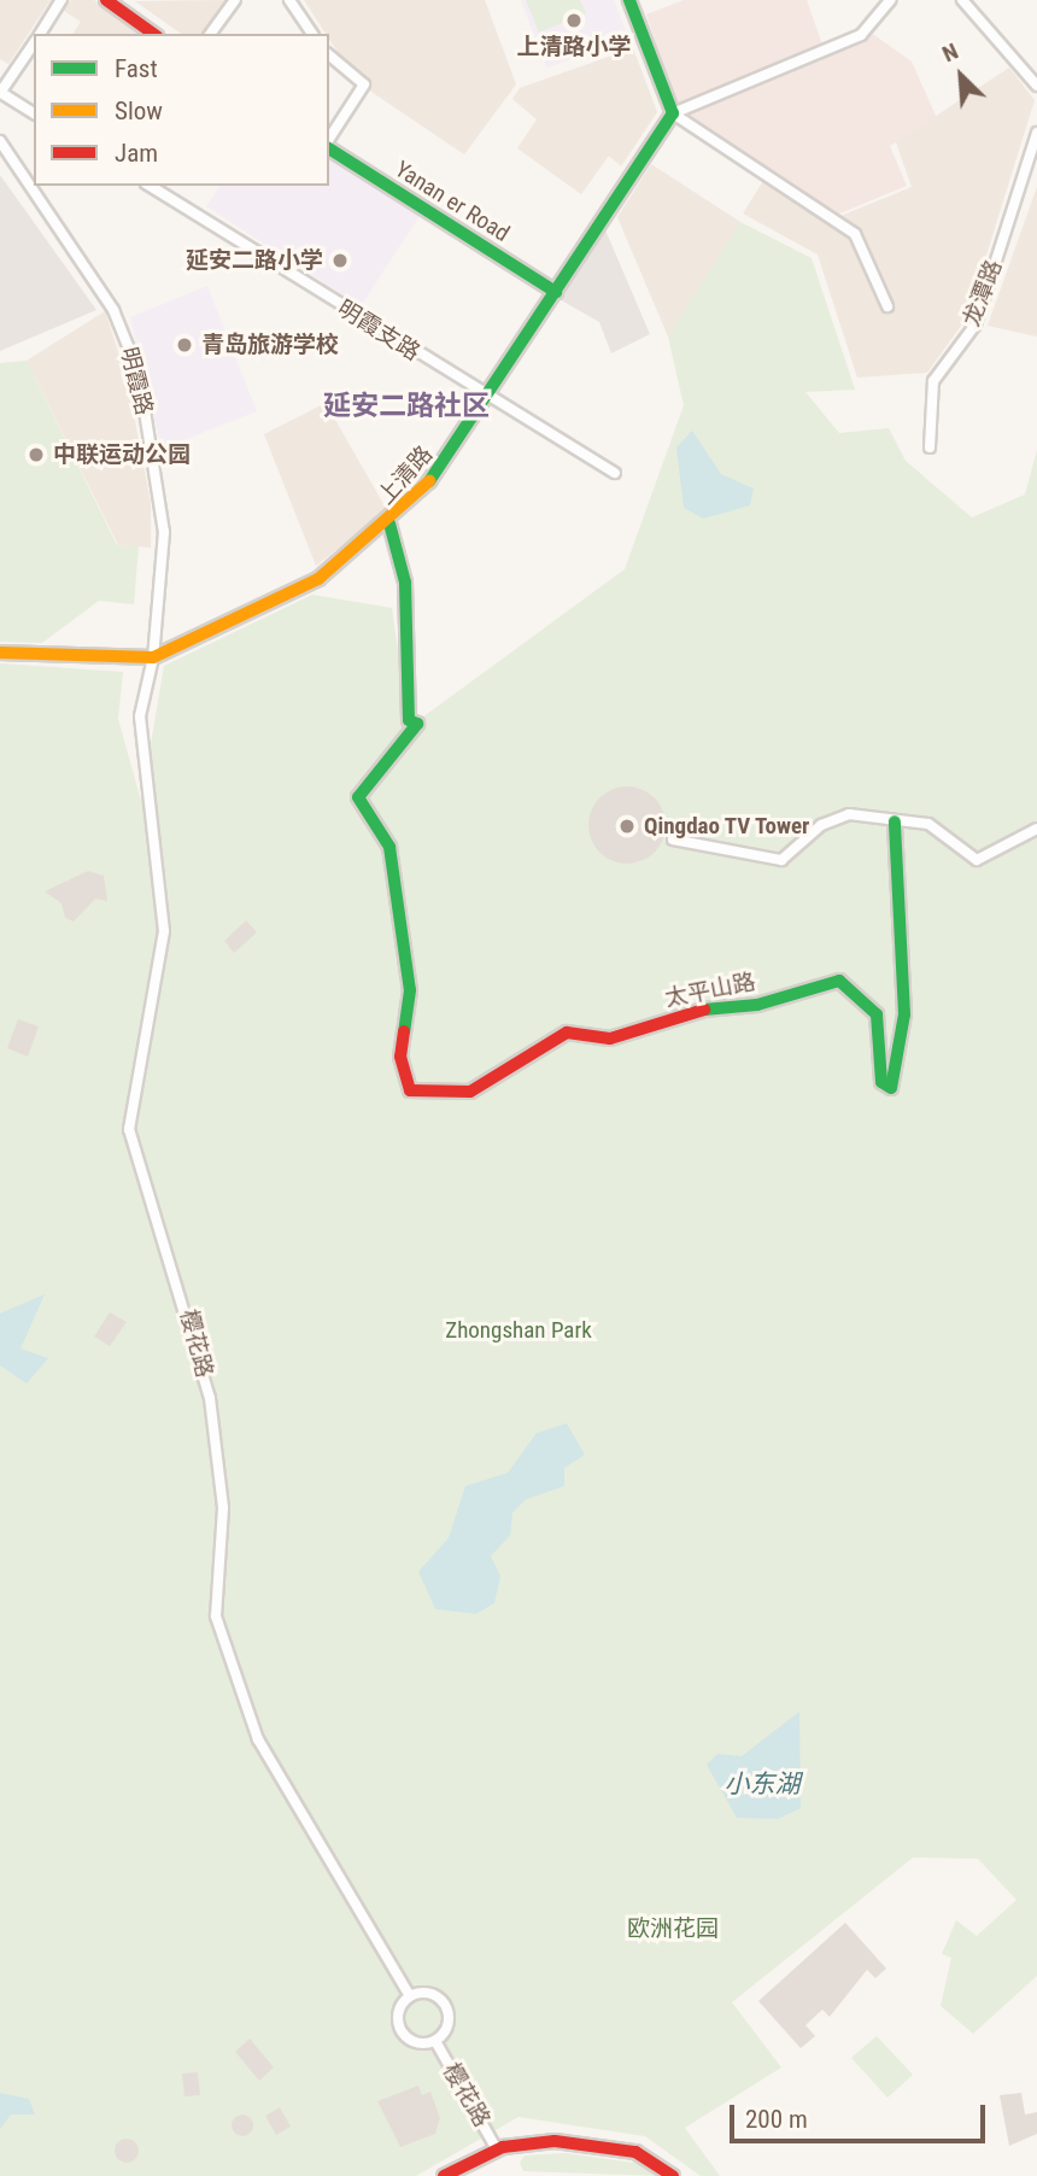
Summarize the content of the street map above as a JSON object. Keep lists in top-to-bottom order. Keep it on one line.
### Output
{"streets":{"street":["Yanan er Road","龙潭路","明霞支路","明霞路","上清路","太平山路","樱花路"]},"crossings":[["Yanan er Road","上清路"],["明霞支路","上清路"],["明霞路","上清路"],["明霞路","樱花路"],["上清路","太平山路"],["上清路","樱花路"]],"districts":["延安二路社区"],"water":["小东湖"],"parks":["Zhongshan Park","欧洲花园"],"places":["上清路小学","延安二路小学","青岛旅游学校","中联运动公园","Qingdao TV Tower"],"legend":["Fast","Slow","Jam"],"scale_bar":"200 m","north":"top left"}
